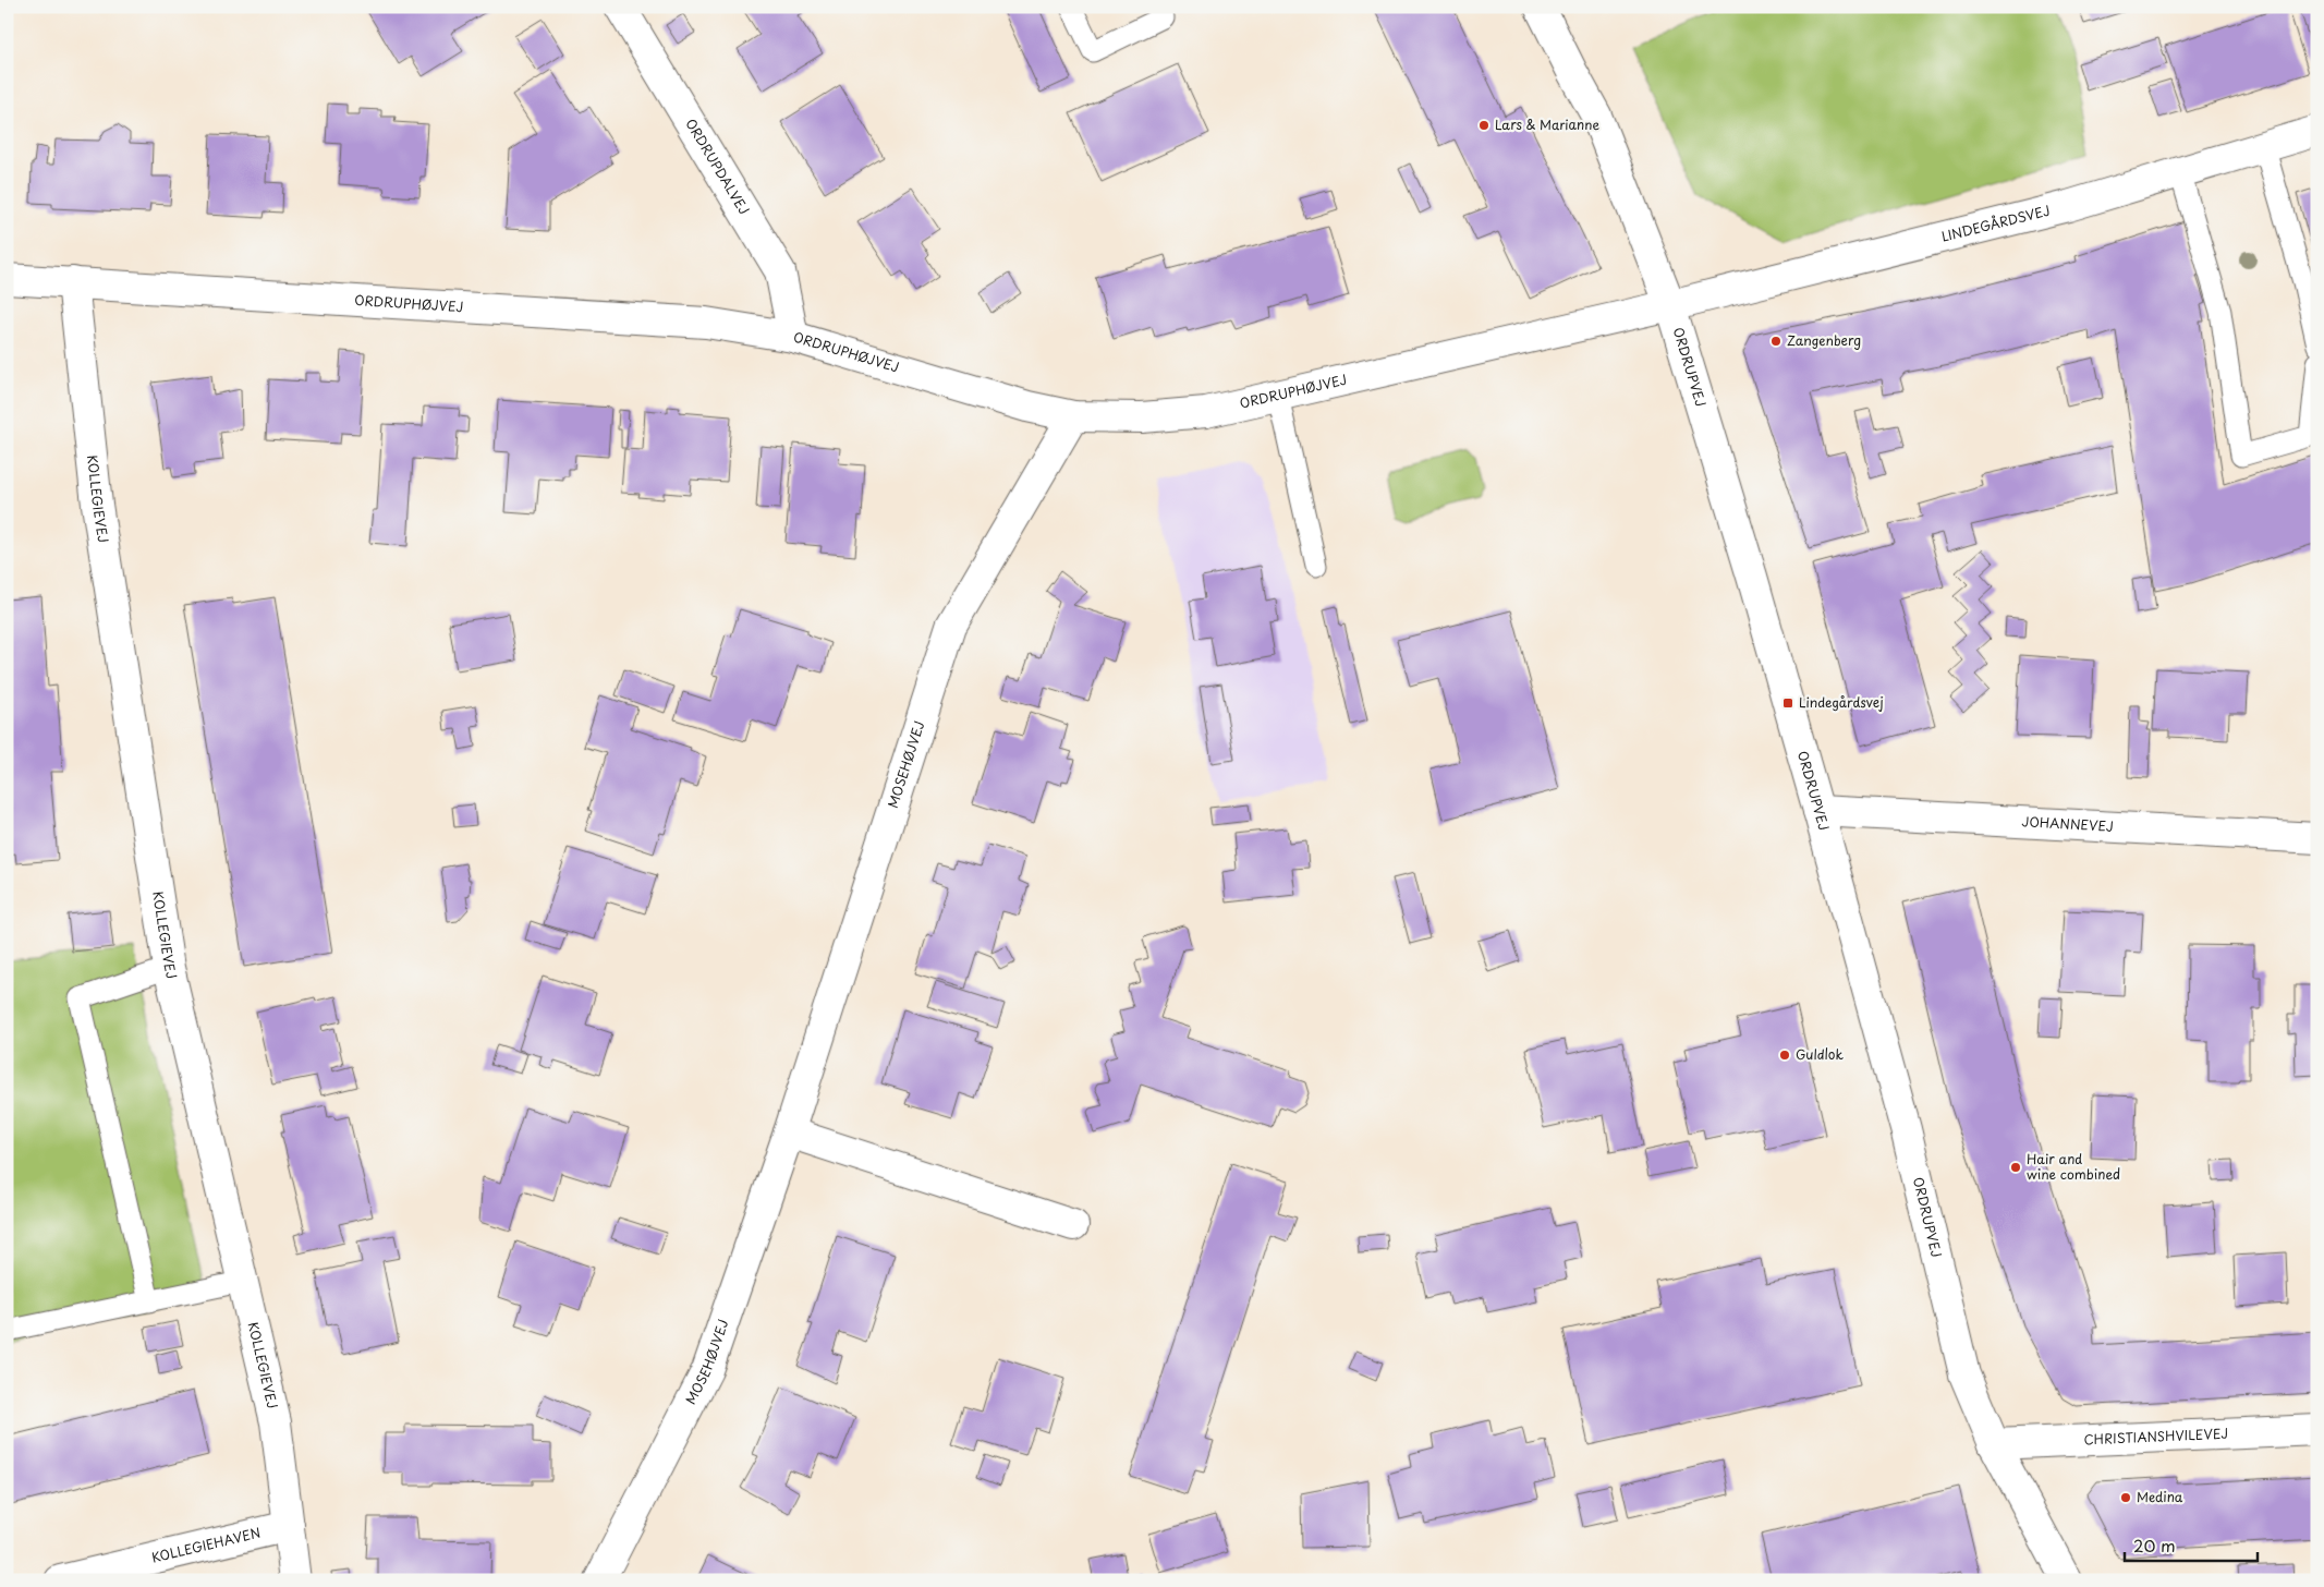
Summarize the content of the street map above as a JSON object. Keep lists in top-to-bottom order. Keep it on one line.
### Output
{"streets":{"street":["ORDRUPDALVEJ","LINDEGÅRDSVEJ","ORDRUPHØJVEJ","ORDRUPVEJ","KOLLEGIEVEJ","MOSEHØJVEJ","JOHANNEVEJ","CHRISTIANSHVILEVEJ","KOLLEGIEHAVEN"]},"crossings":[["ORDRUPDALVEJ","ORDRUPHØJVEJ"],["LINDEGÅRDSVEJ","ORDRUPHØJVEJ"],["LINDEGÅRDSVEJ","ORDRUPVEJ"],["ORDRUPHØJVEJ","ORDRUPVEJ"],["ORDRUPHØJVEJ","KOLLEGIEVEJ"],["ORDRUPHØJVEJ","MOSEHØJVEJ"],["ORDRUPVEJ","JOHANNEVEJ"],["ORDRUPVEJ","CHRISTIANSHVILEVEJ"],["KOLLEGIEVEJ","KOLLEGIEHAVEN"]],"places":{"other":["Lars & Marianne","Zangenberg","Guldlok","Hair and wine combined","Medina"],"transit":["Lindegårdsvej"]},"scale_bar":"20 m"}
